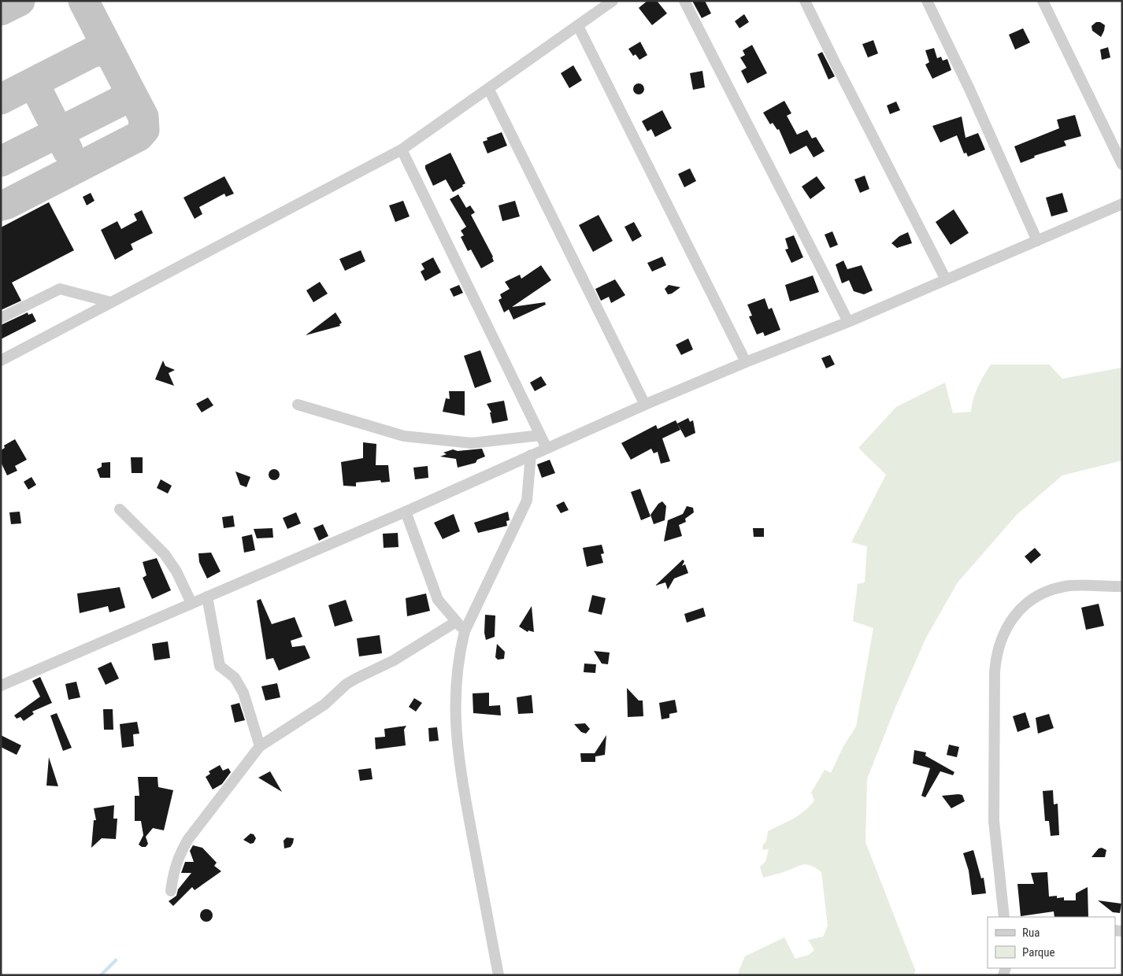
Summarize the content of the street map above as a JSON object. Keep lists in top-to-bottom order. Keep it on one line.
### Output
{"legend":["Rua","Parque"]}
